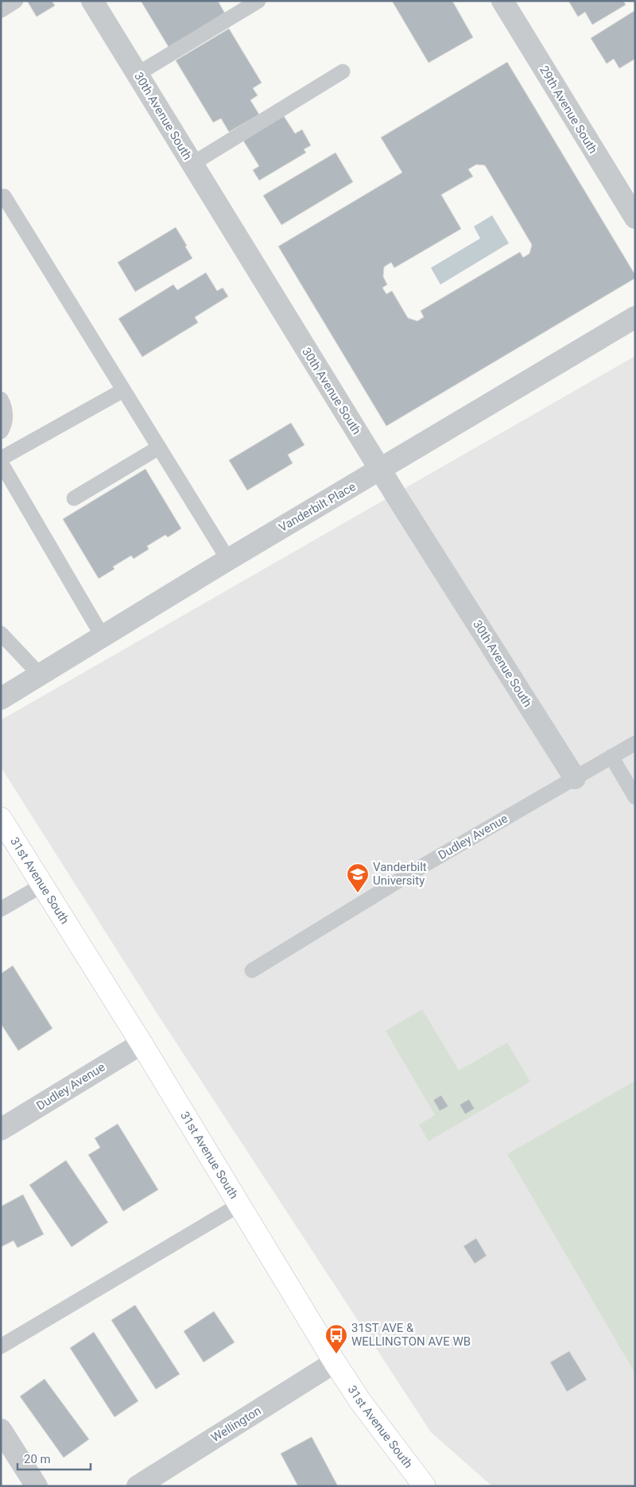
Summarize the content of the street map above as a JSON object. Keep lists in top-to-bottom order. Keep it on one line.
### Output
{"streets":{"main road":["31st Avenue South"],"street":["29th Avenue South","30th Avenue South","Vanderbilt Place","Dudley Avenue","Wellington"]},"crossings":[["30th Avenue South","Vanderbilt Place"],["30th Avenue South","Dudley Avenue"],["Dudley Avenue","31st Avenue South"],["31st Avenue South","Wellington"]],"places":{"school or university":["Vanderbilt University"],"bus stop":["31ST AVE & WELLINGTON AVE WB"]},"scale_bar":"20 m"}
